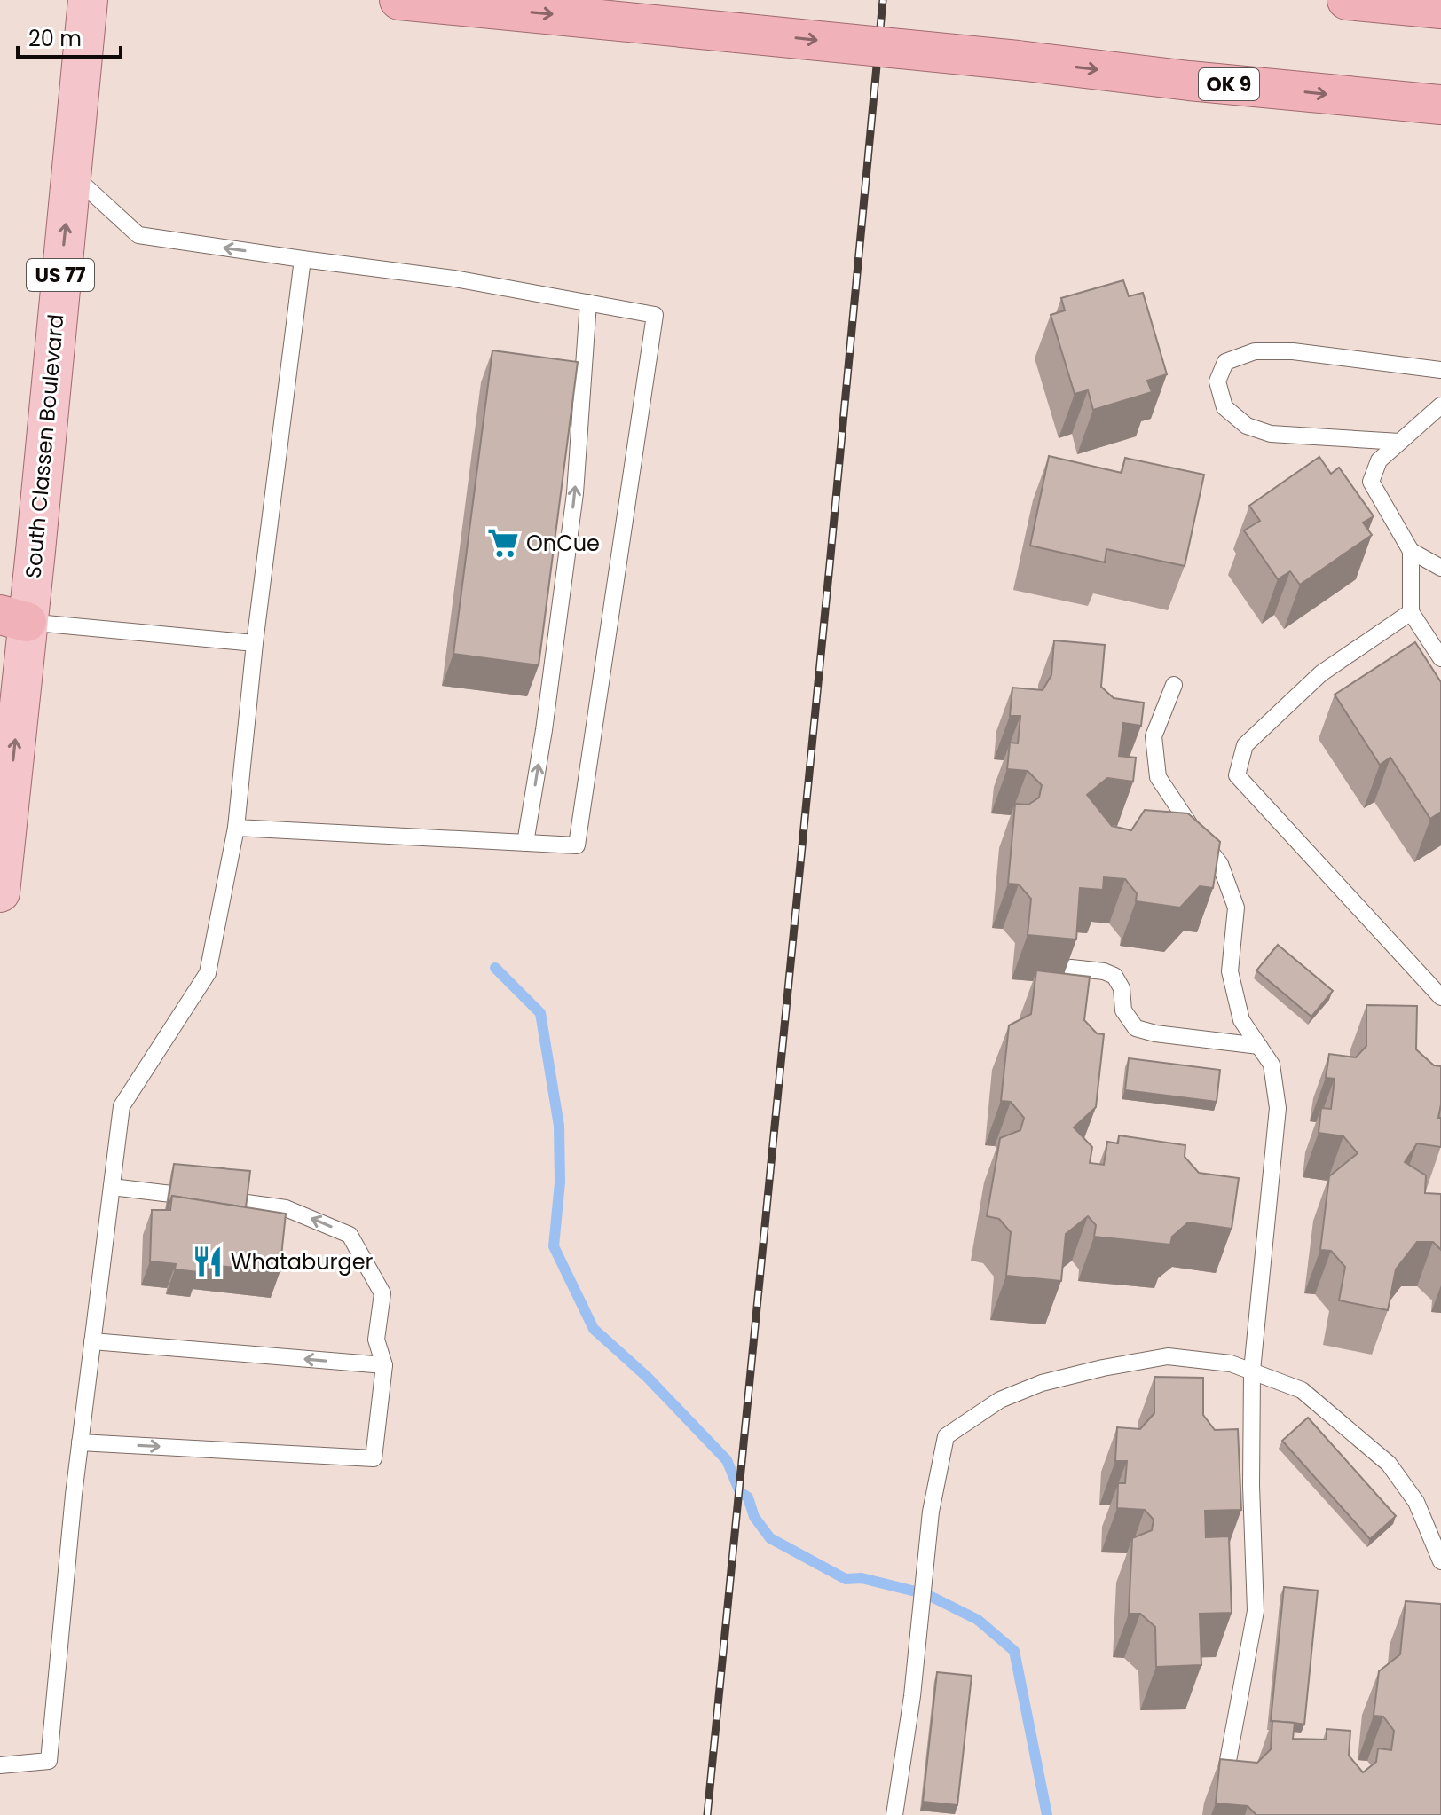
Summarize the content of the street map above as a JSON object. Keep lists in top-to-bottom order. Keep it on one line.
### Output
{"streets":{"highway":["OK 9"],"main road":["US 77","South Classen Boulevard"]},"one_way":["South Classen Boulevard"],"places":{"supermarket":["OnCue"],"restaurant":["Whataburger"]},"scale_bar":"20 m"}
